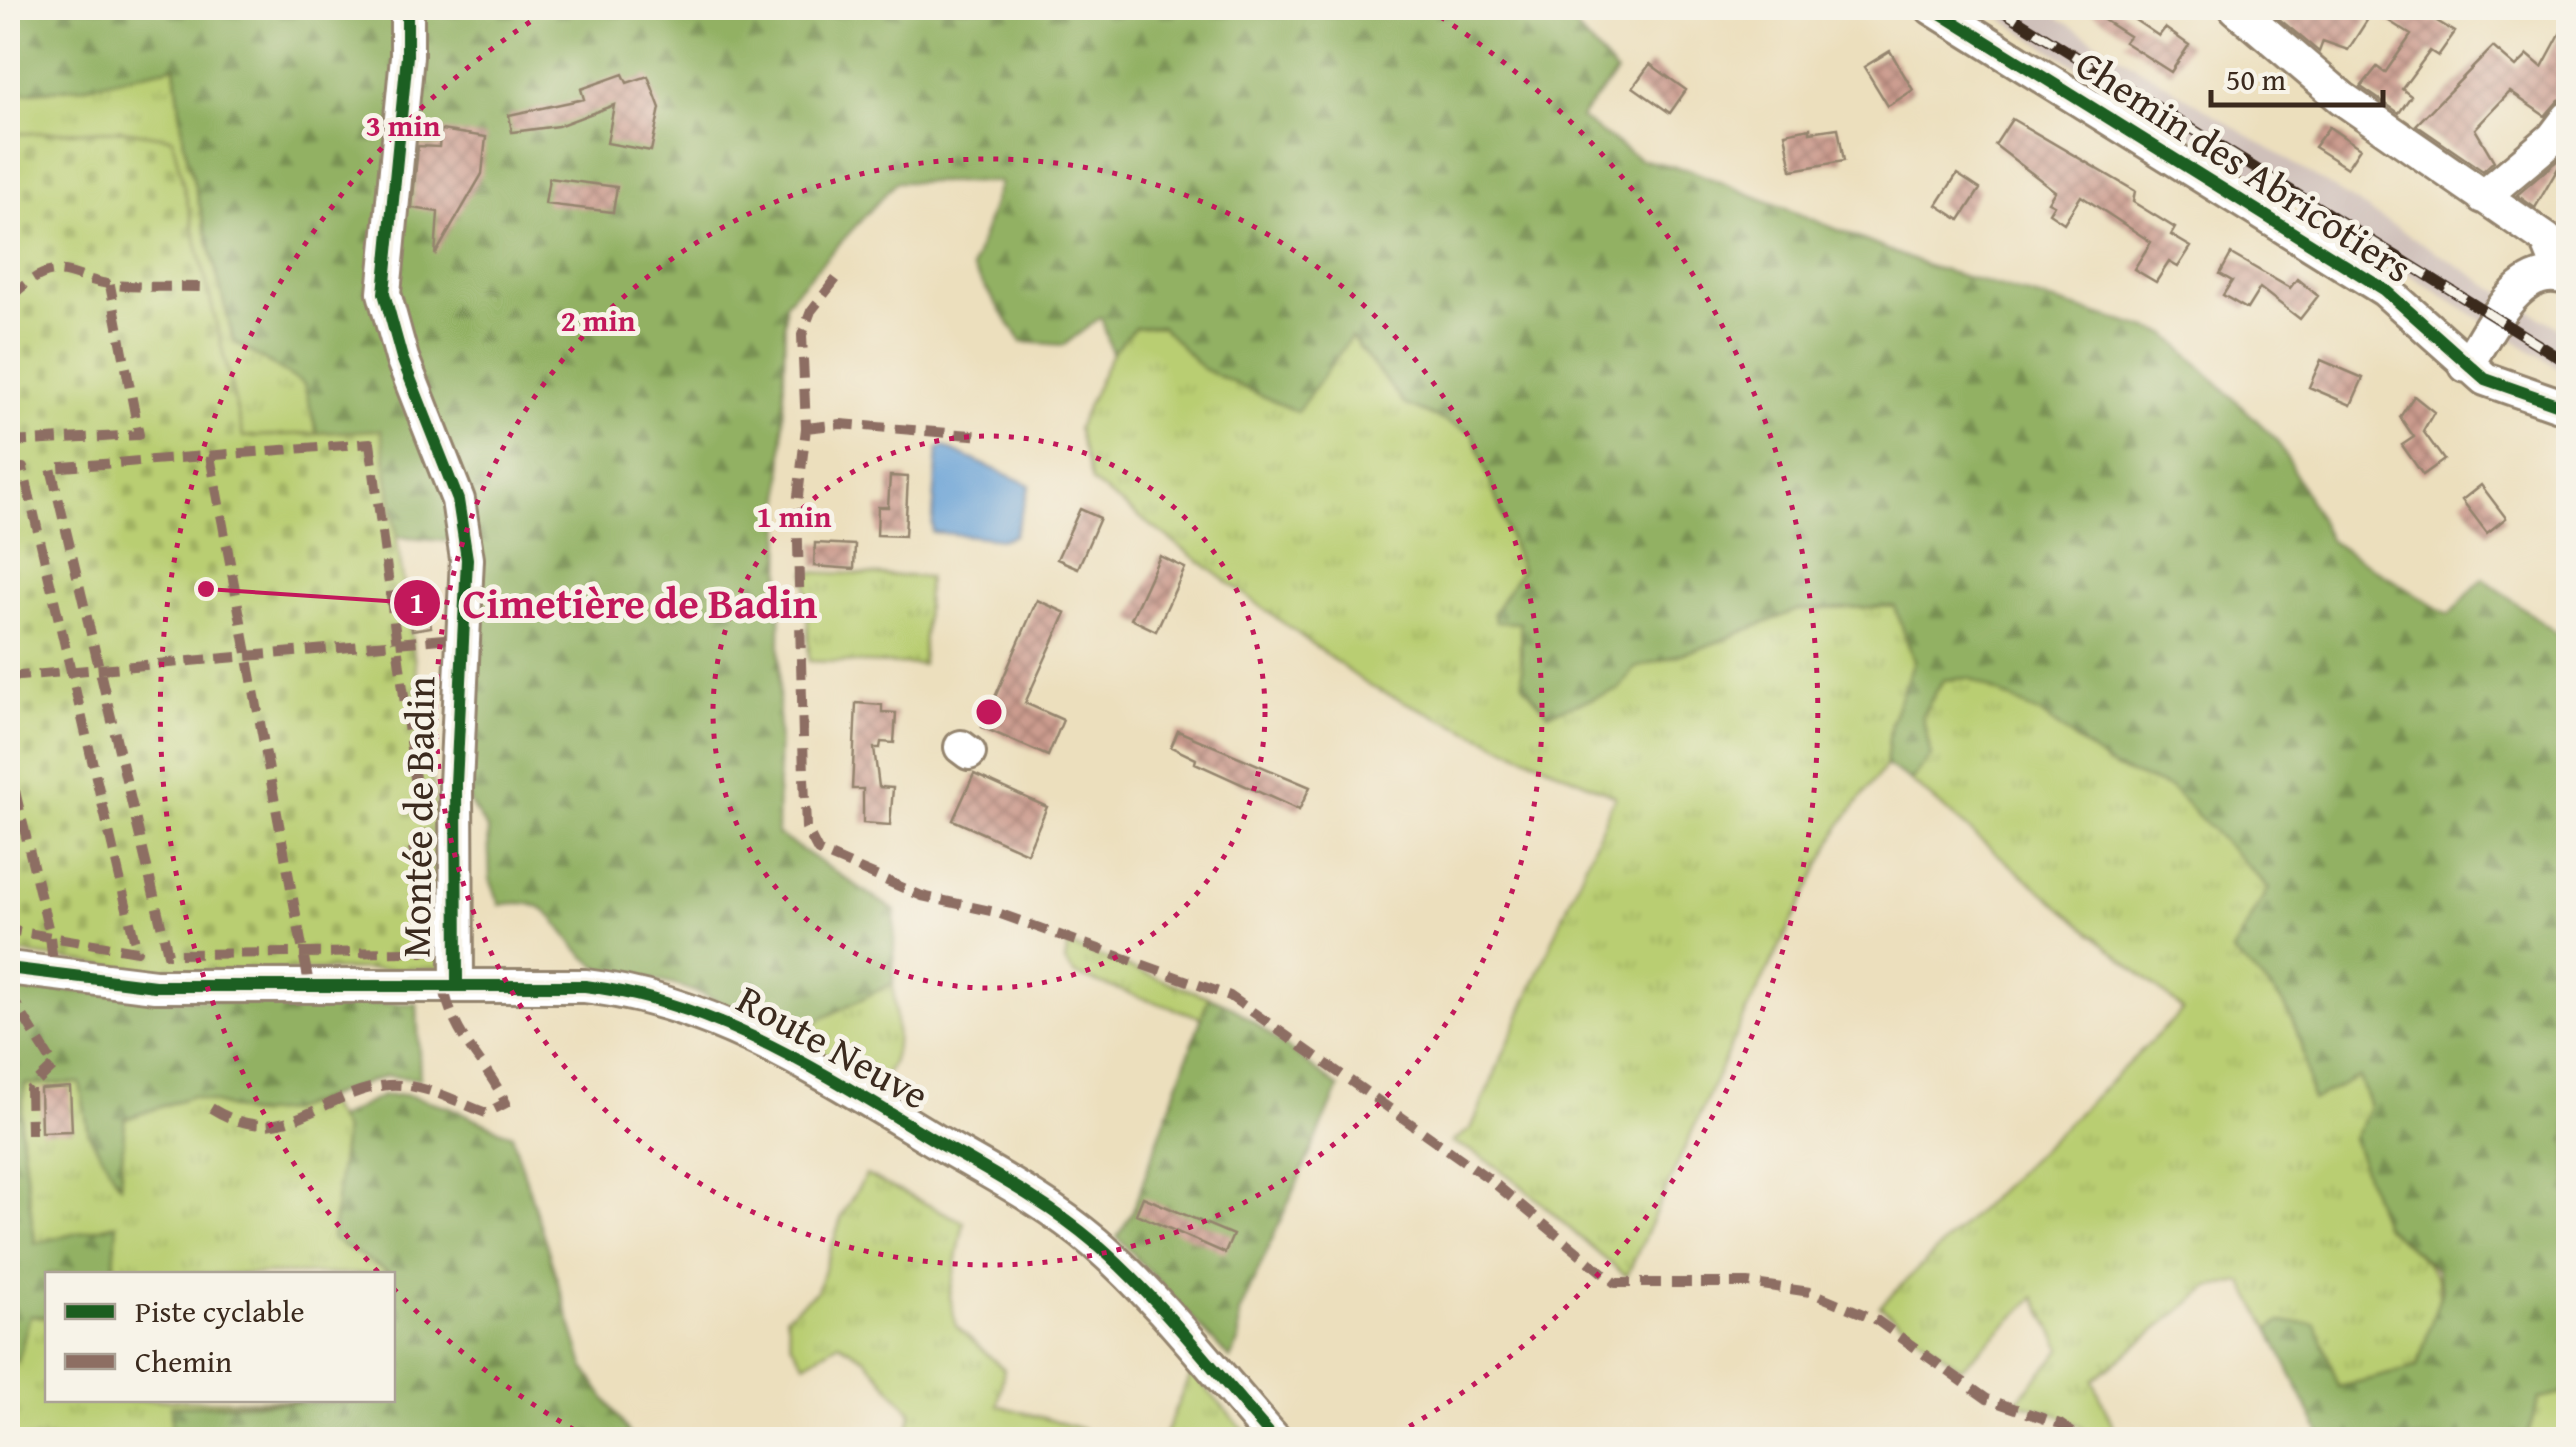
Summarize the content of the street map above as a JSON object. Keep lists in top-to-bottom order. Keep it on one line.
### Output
{"streets":{"street":["Chemin des Abricotiers","Montée de Badin","Route Neuve"]},"crossings":[["Montée de Badin","Route Neuve"]],"places":["Cimetière de Badin"],"legend":["Piste cyclable","Chemin"],"scale_bar":"50 m","rings":["3 min","2 min","1 min"]}
